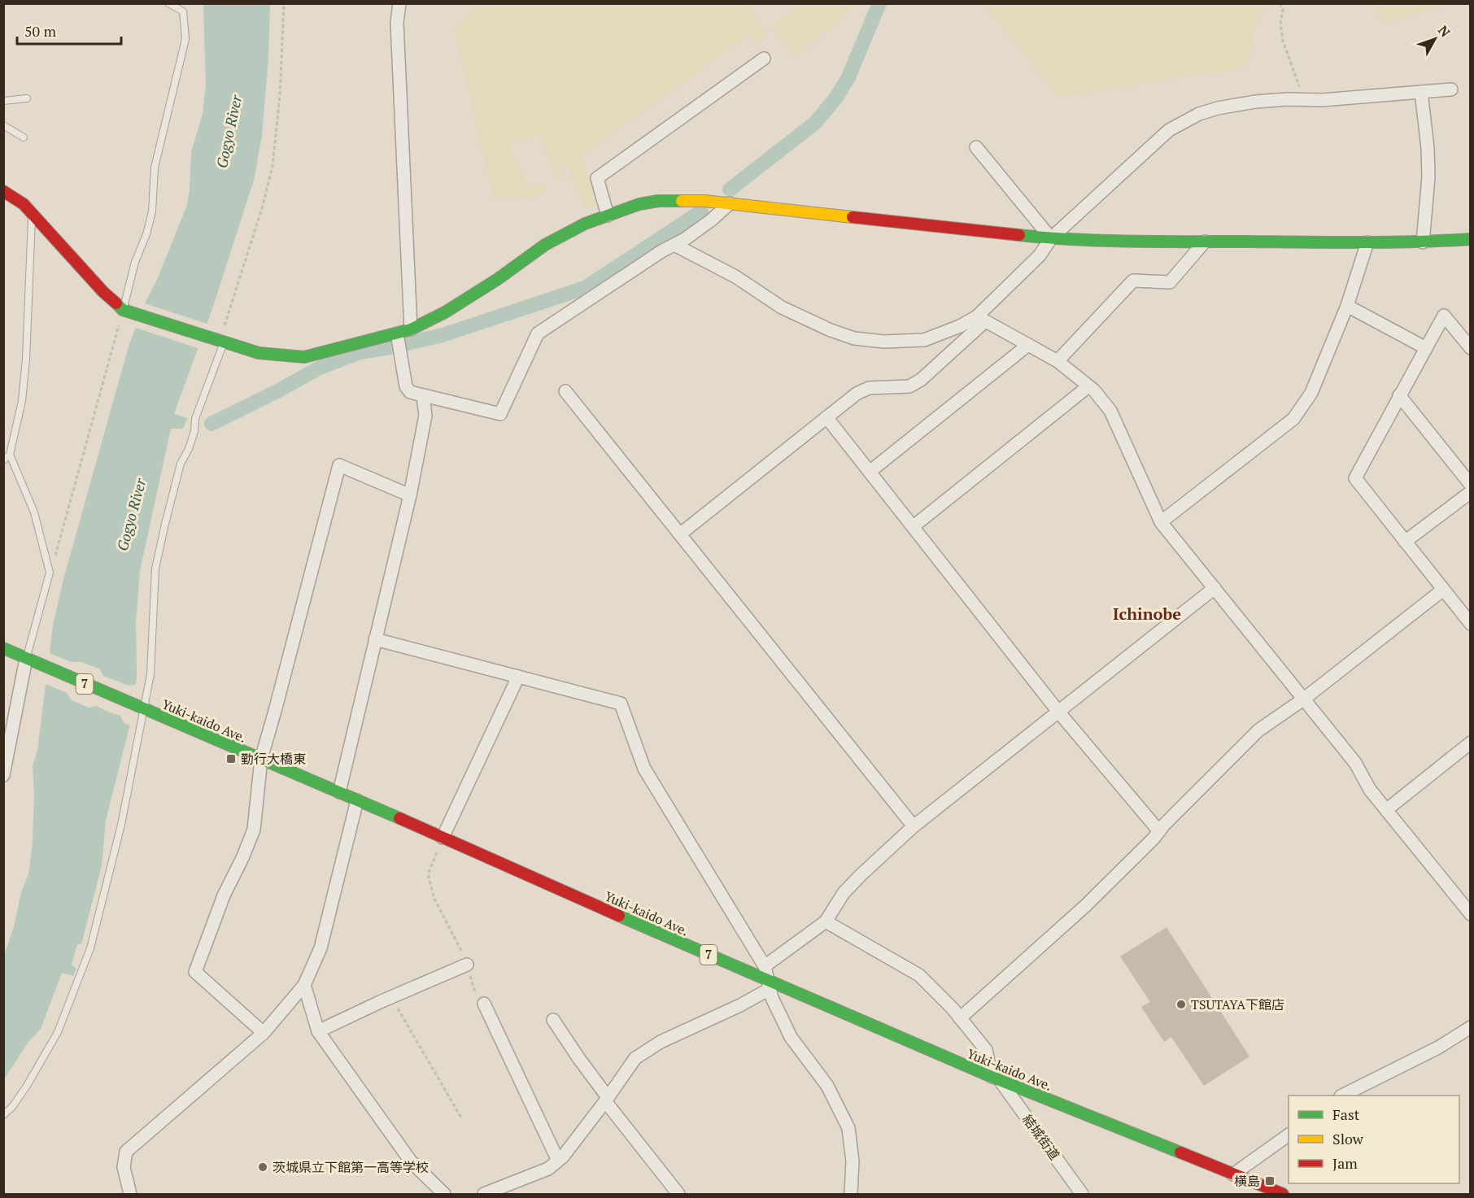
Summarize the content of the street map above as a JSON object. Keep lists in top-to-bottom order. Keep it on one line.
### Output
{"streets":{"street":["7","Yuki-kaido Ave.","結城街道"]},"crossings":[["Yuki-kaido Ave.","結城街道"]],"districts":["Ichinobe"],"water":["Gogyo River"],"places":{"transit":["勤行大橋東","横島"],"other":["TSUTAYA下館店","茨城県立下館第一高等学校"]},"legend":["Fast","Slow","Jam"],"scale_bar":"50 m","north":"top right"}
